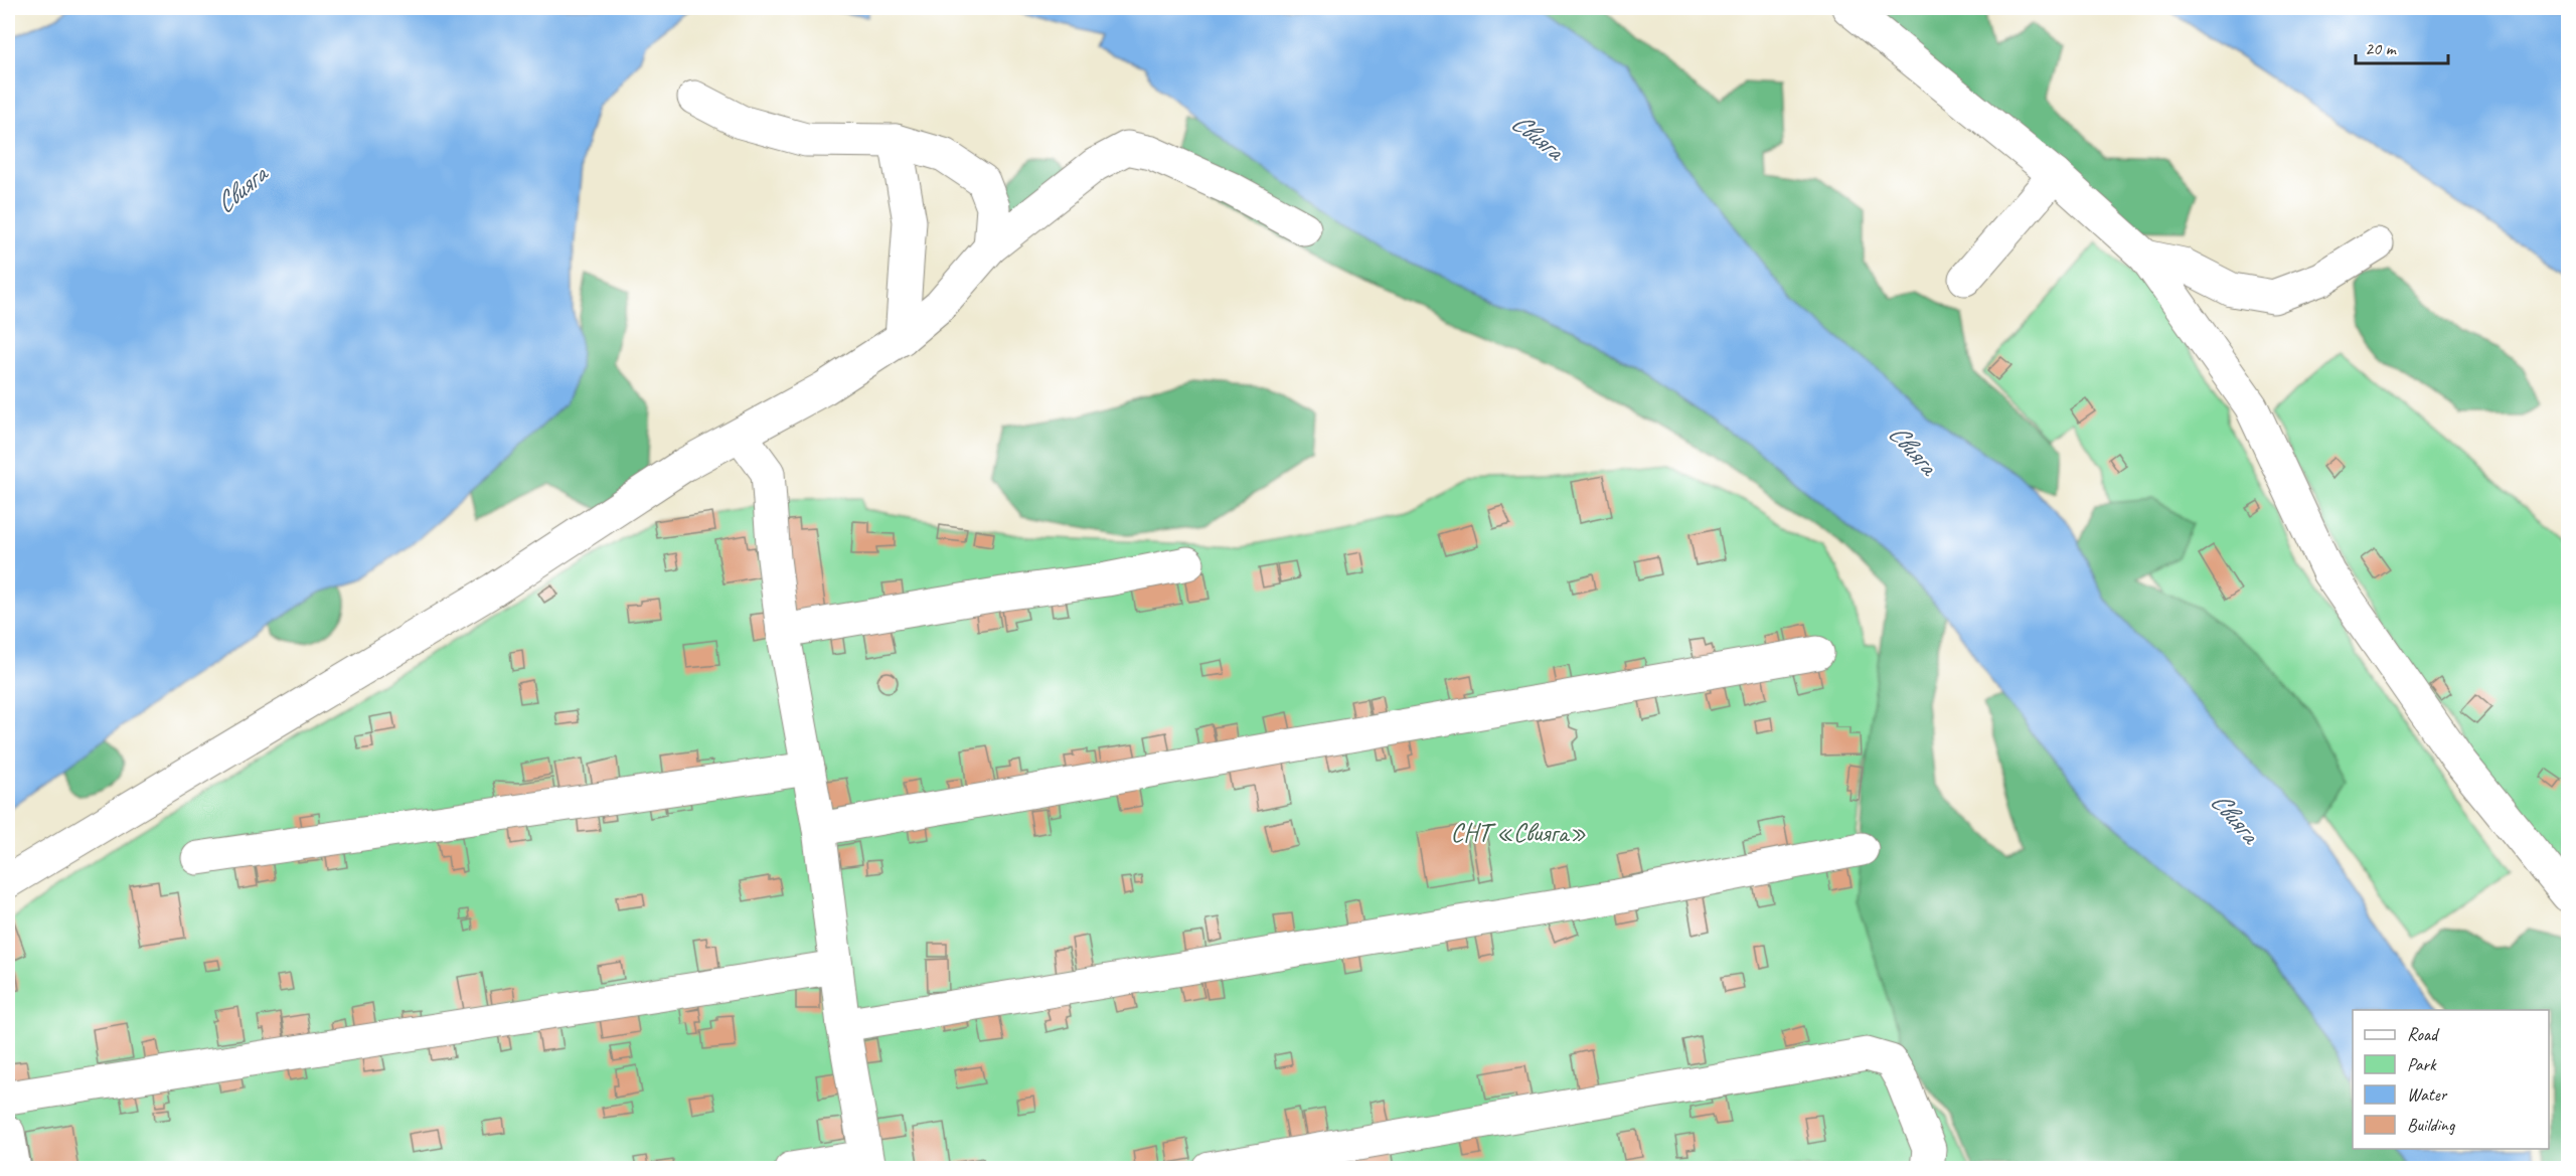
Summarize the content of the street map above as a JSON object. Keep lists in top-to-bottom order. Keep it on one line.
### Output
{"water":["Свияга"],"parks":["СНТ «Свияга»"],"legend":["Road","Park","Water","Building"],"scale_bar":"20 m"}
